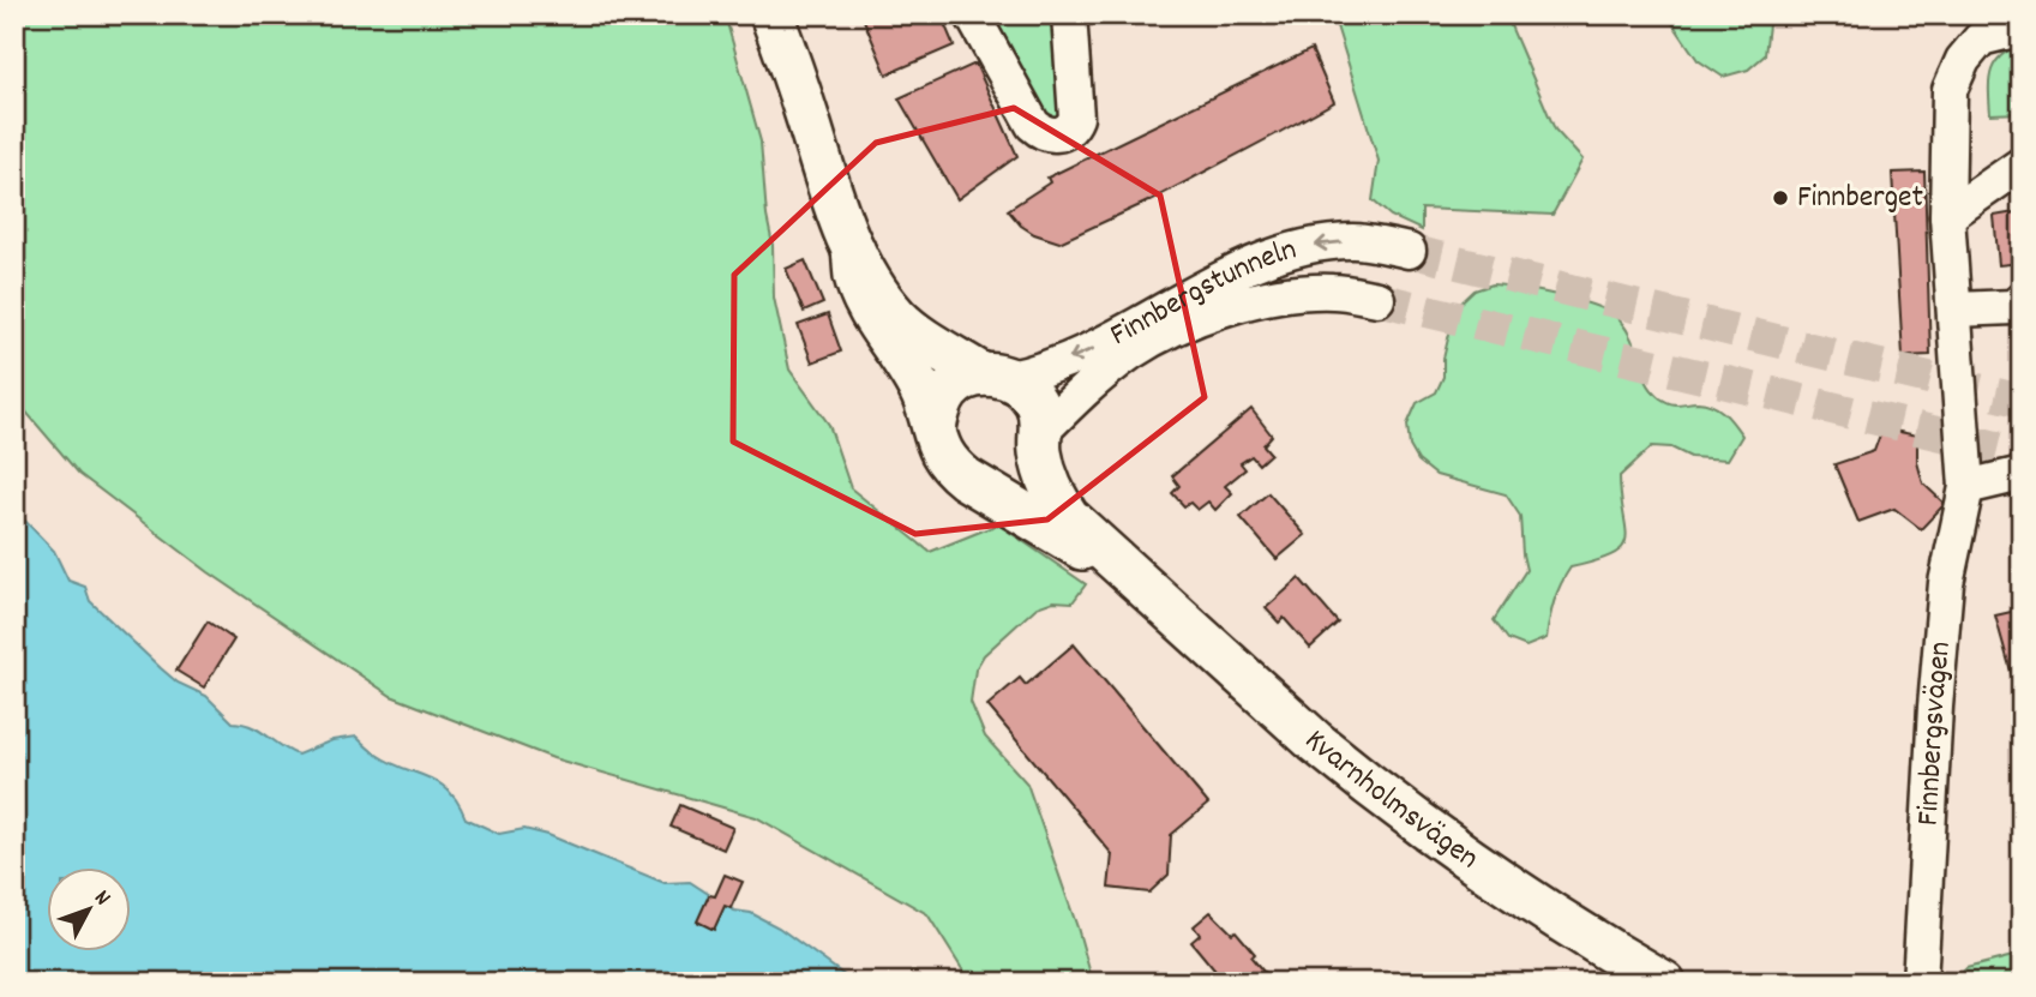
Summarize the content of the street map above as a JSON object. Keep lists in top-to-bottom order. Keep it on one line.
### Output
{"streets":{"street":["Finnbergstunneln","Finnbergsvägen","Kvarnholmsvägen"]},"crossings":[["Finnbergstunneln","Kvarnholmsvägen"]],"places":["Finnberget"],"north":"top right"}
